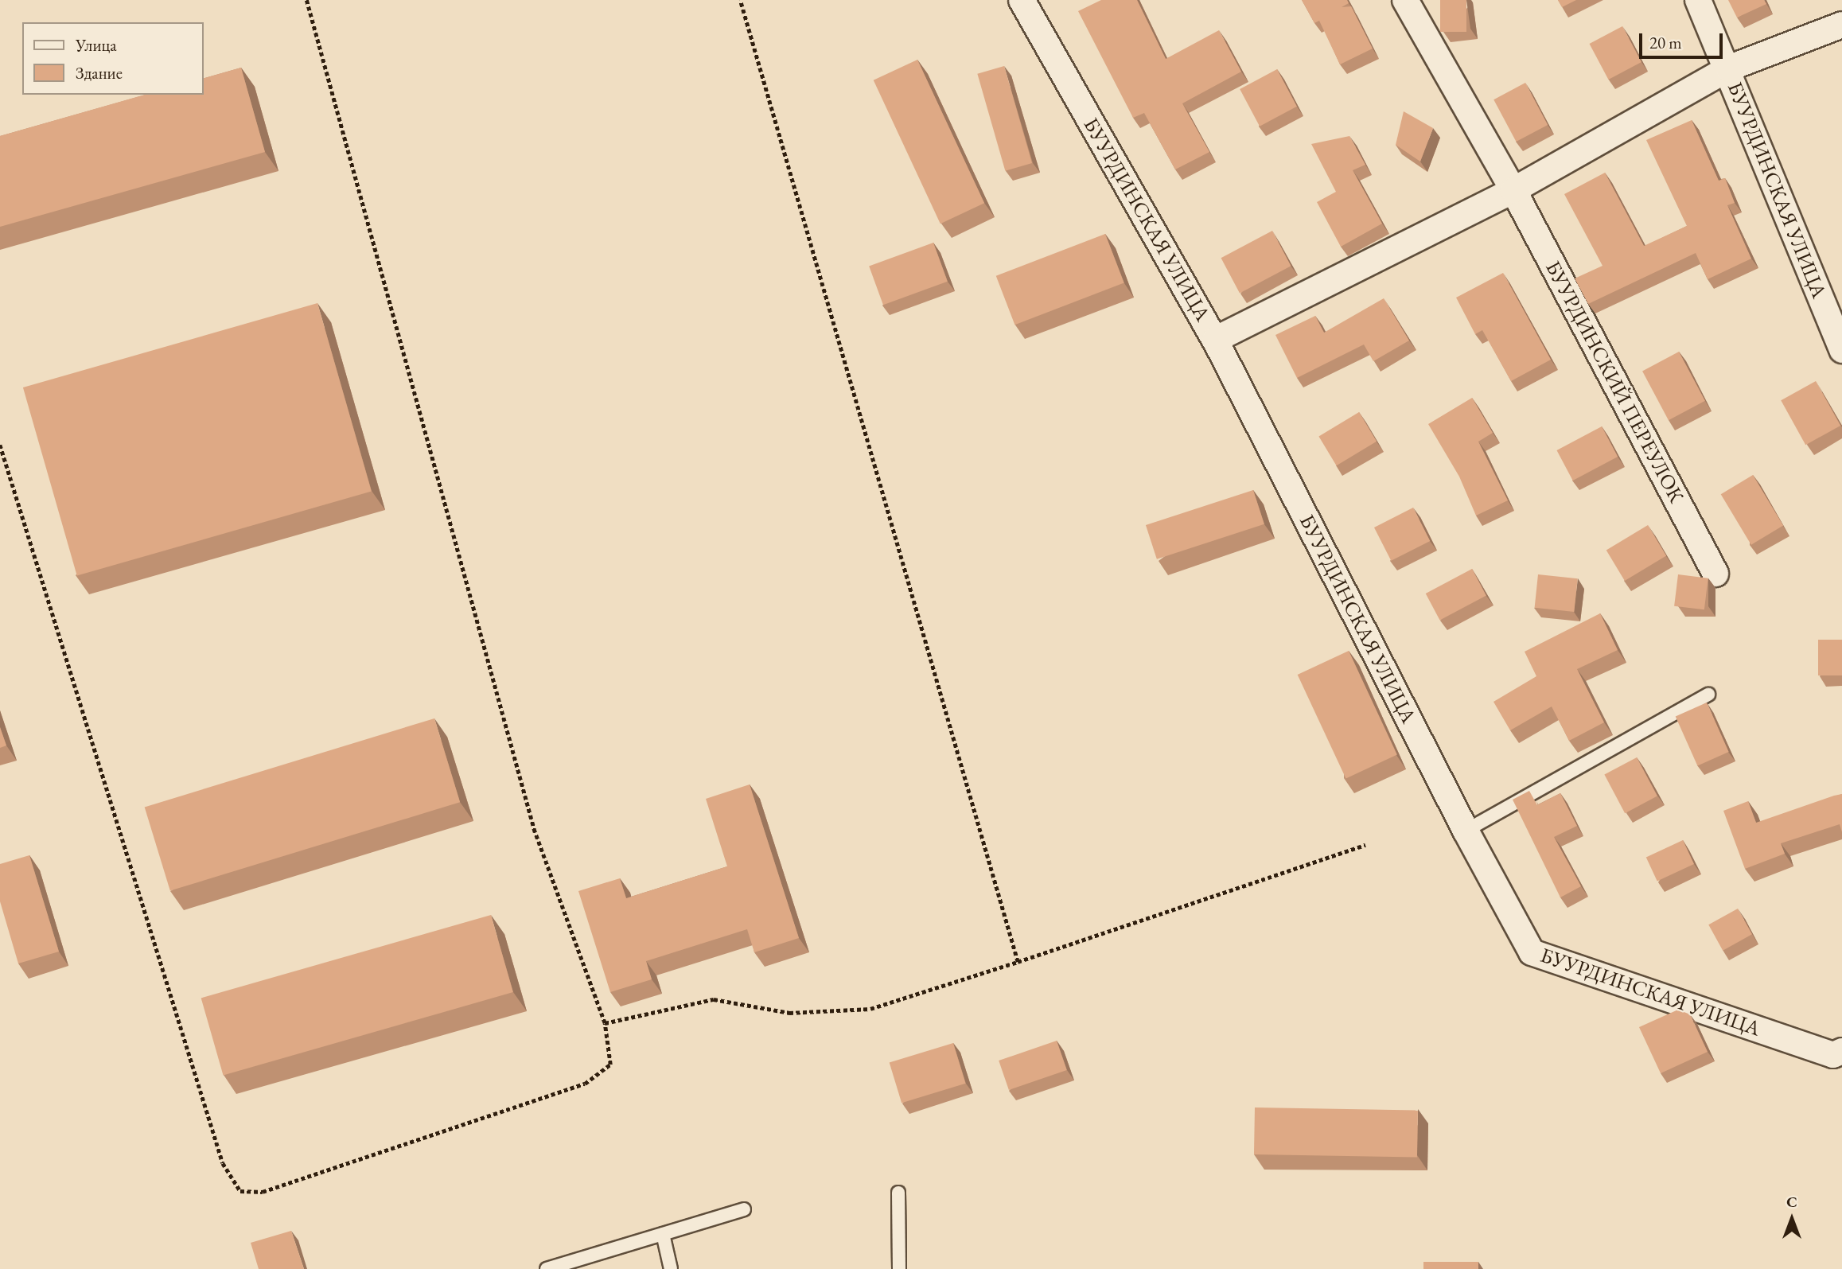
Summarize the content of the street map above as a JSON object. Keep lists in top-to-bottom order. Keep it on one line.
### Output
{"streets":{"street":["БУУРДИНСКАЯ УЛИЦА","БУУРДИНСКИЙ ПЕРЕУЛОК"]},"legend":["Улица","Здание"],"scale_bar":"20 m","north":"top"}
